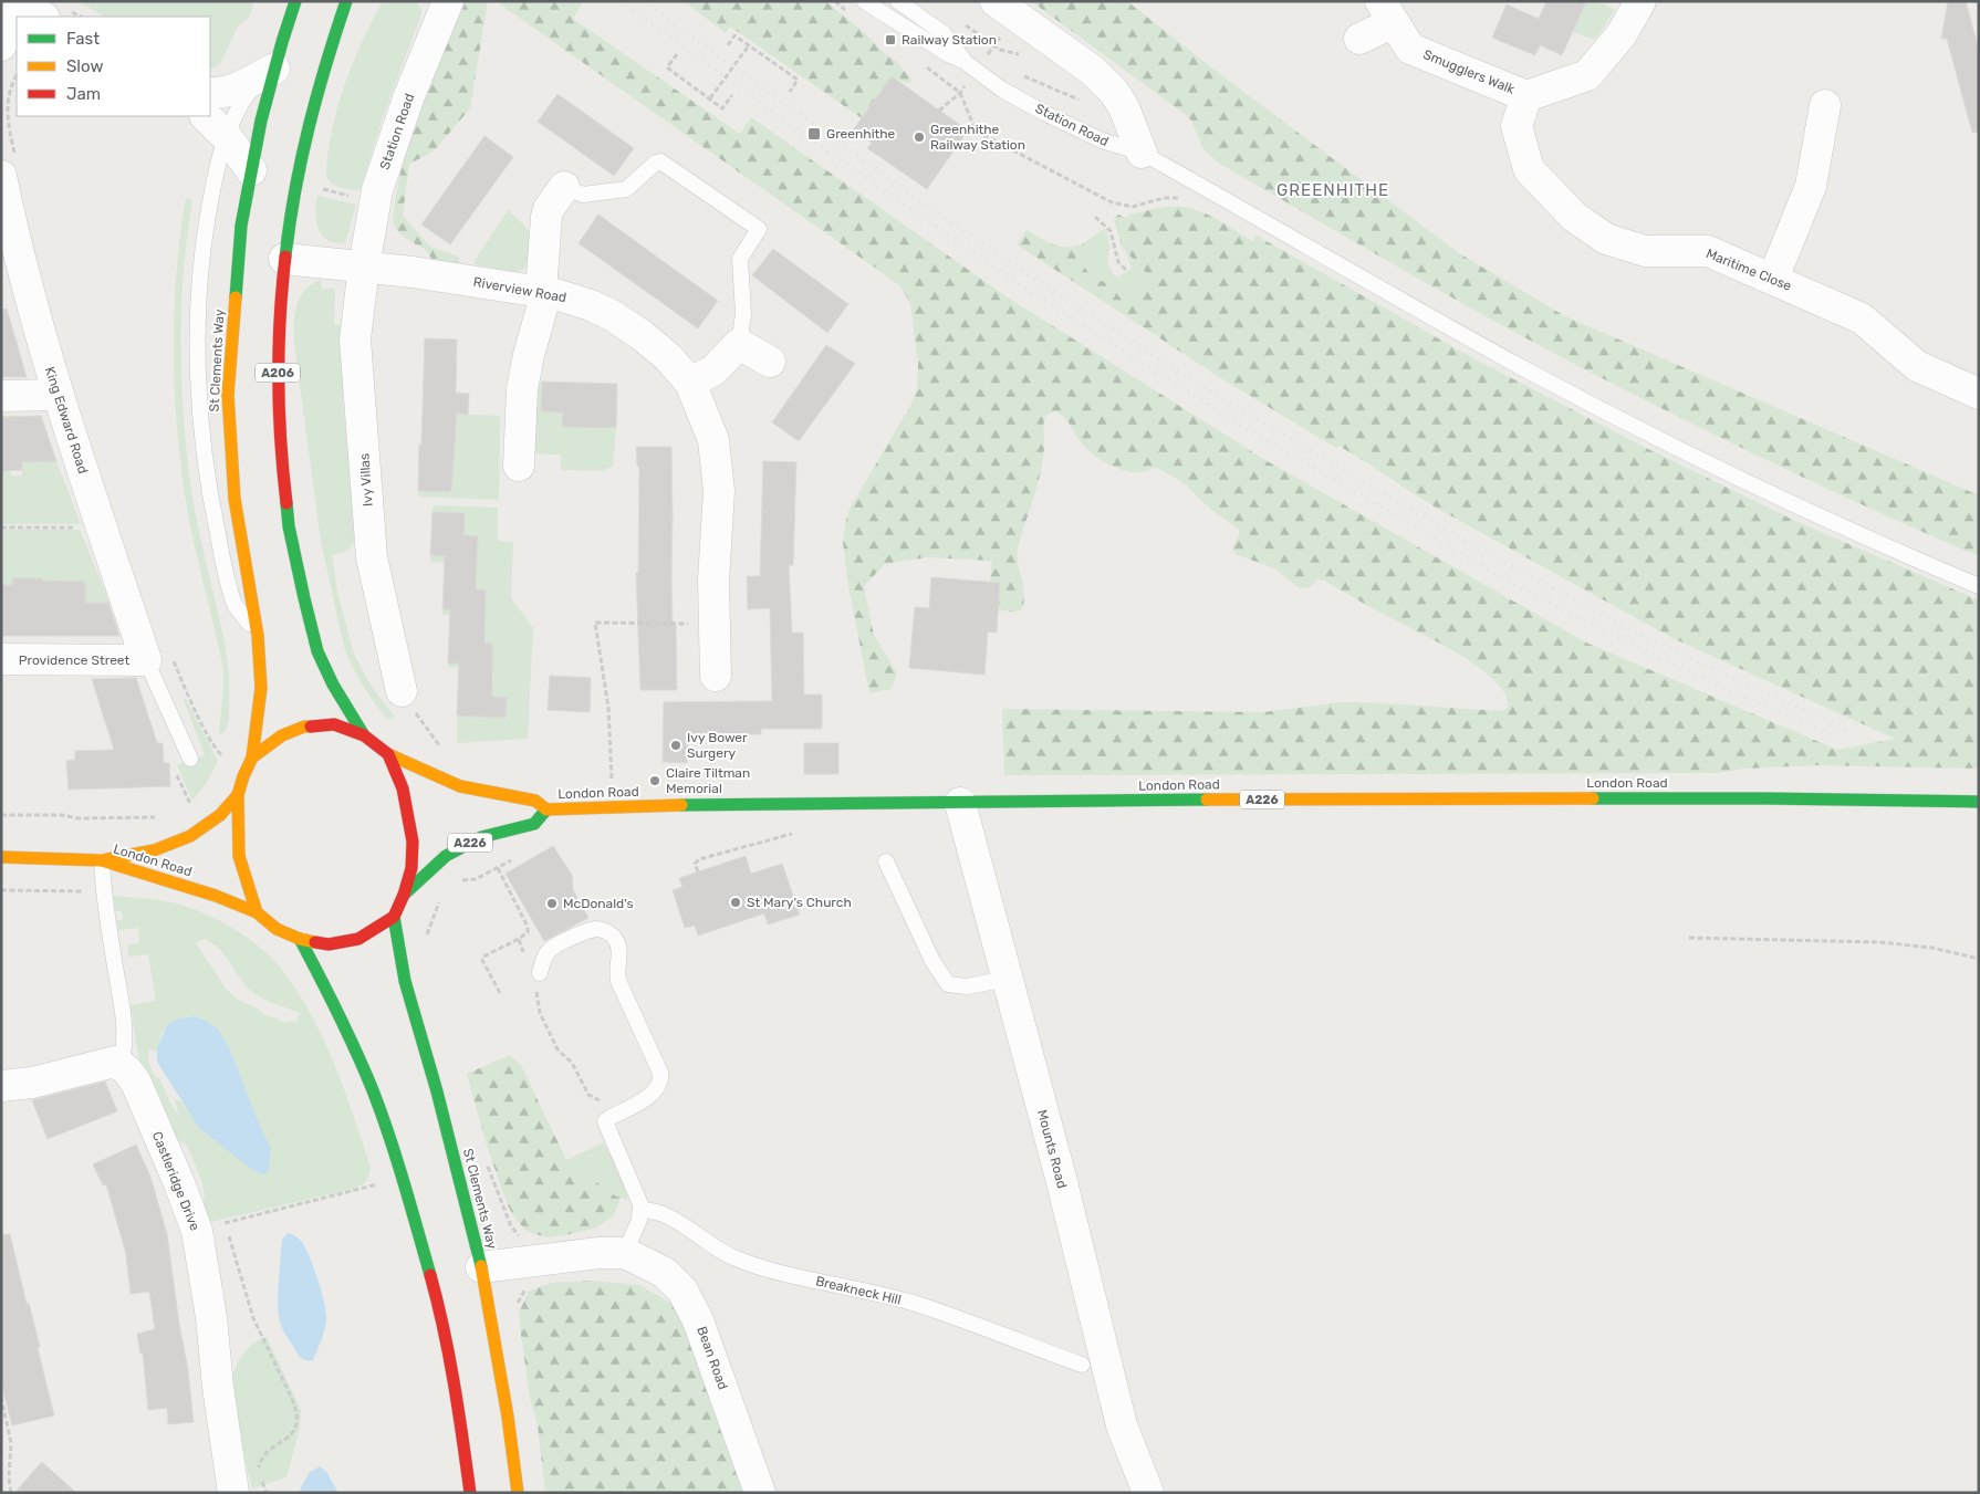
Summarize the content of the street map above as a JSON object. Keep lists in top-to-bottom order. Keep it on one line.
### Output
{"streets":{"main road":["St Clements Way","A206","London Road","A226"],"street":["Smugglers Walk","Station Road","Maritime Close","Riverview Road","King Edward Road","Ivy Villas","Providence Street","Mounts Road","Castleridge Drive","Bean Road"],"lane":["Breakneck Hill"]},"crossings":[["Smugglers Walk","Maritime Close"],["Station Road","Riverview Road"],["Station Road","Ivy Villas"],["Riverview Road","A206"],["Riverview Road","Ivy Villas"],["St Clements Way","London Road"],["A206","London Road"],["King Edward Road","Providence Street"],["London Road","Mounts Road"]],"districts":["GREENHITHE"],"places":{"transit":["Railway Station","Greenhithe"],"other":["Greenhithe Railway Station","Ivy Bower Surgery","Claire Tiltman Memorial","St Mary's Church","McDonald's"]},"legend":["Fast","Slow","Jam"]}
